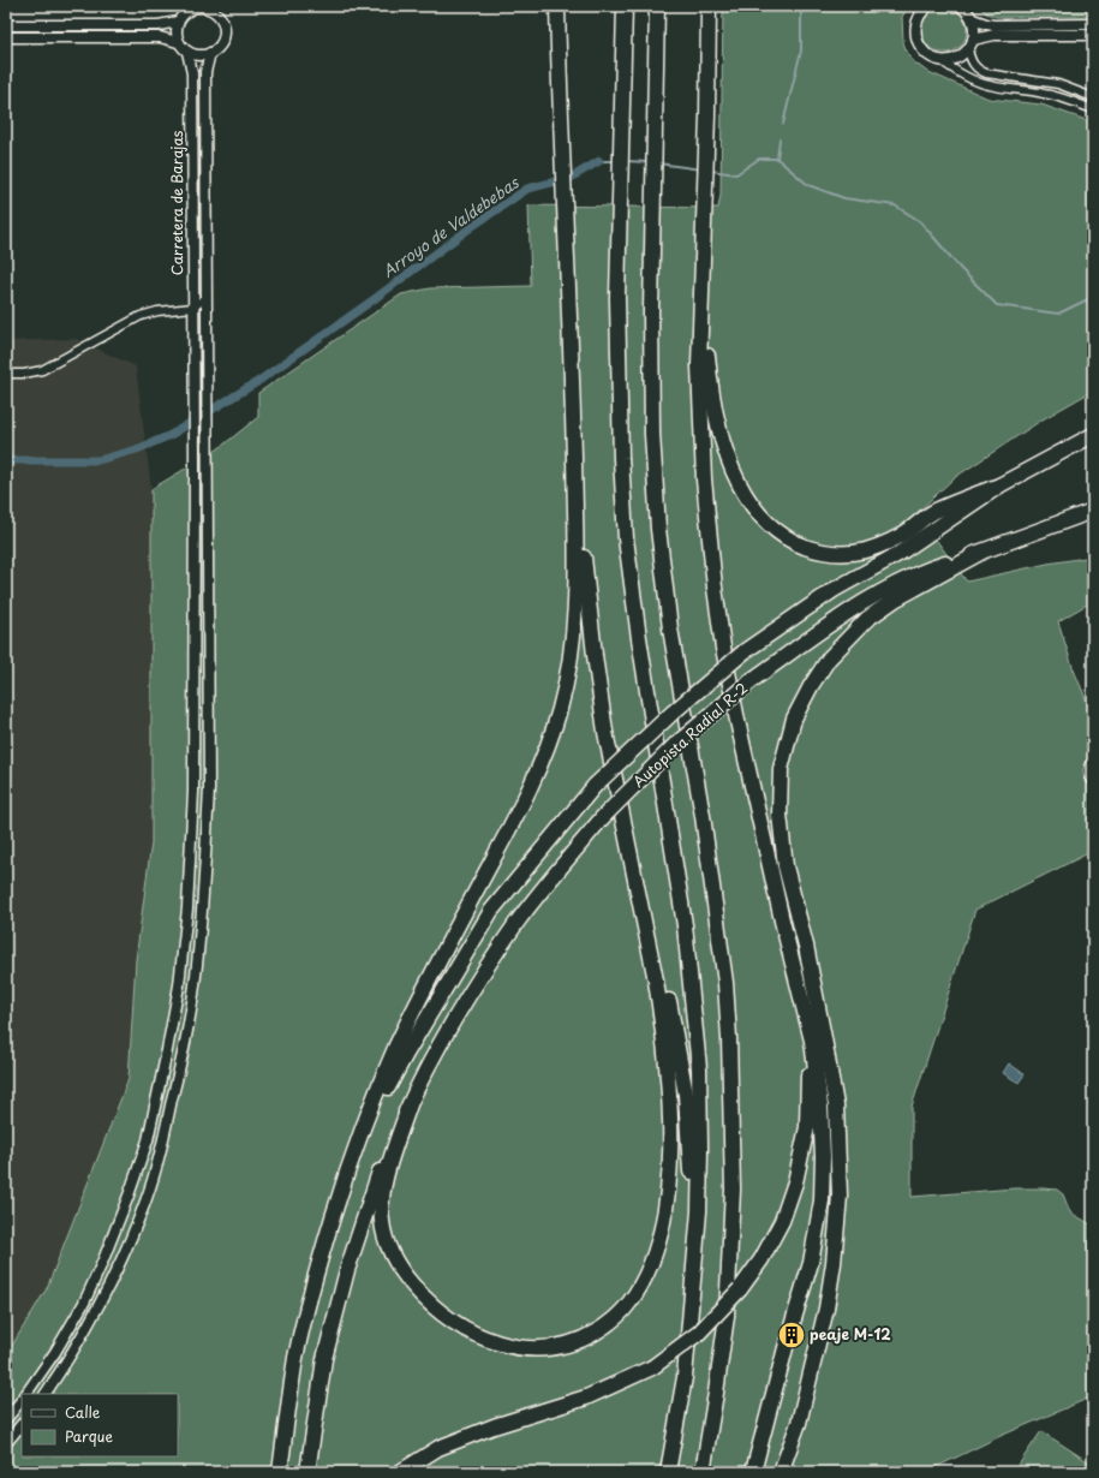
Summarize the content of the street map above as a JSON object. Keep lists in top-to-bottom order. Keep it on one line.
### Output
{"streets":{"highway":["Autopista Radial R-2"],"street":["Carretera de Barajas"]},"water":["Arroyo de Valdebebas"],"places":{"building":["peaje M-12"]},"legend":["Calle","Parque"]}
